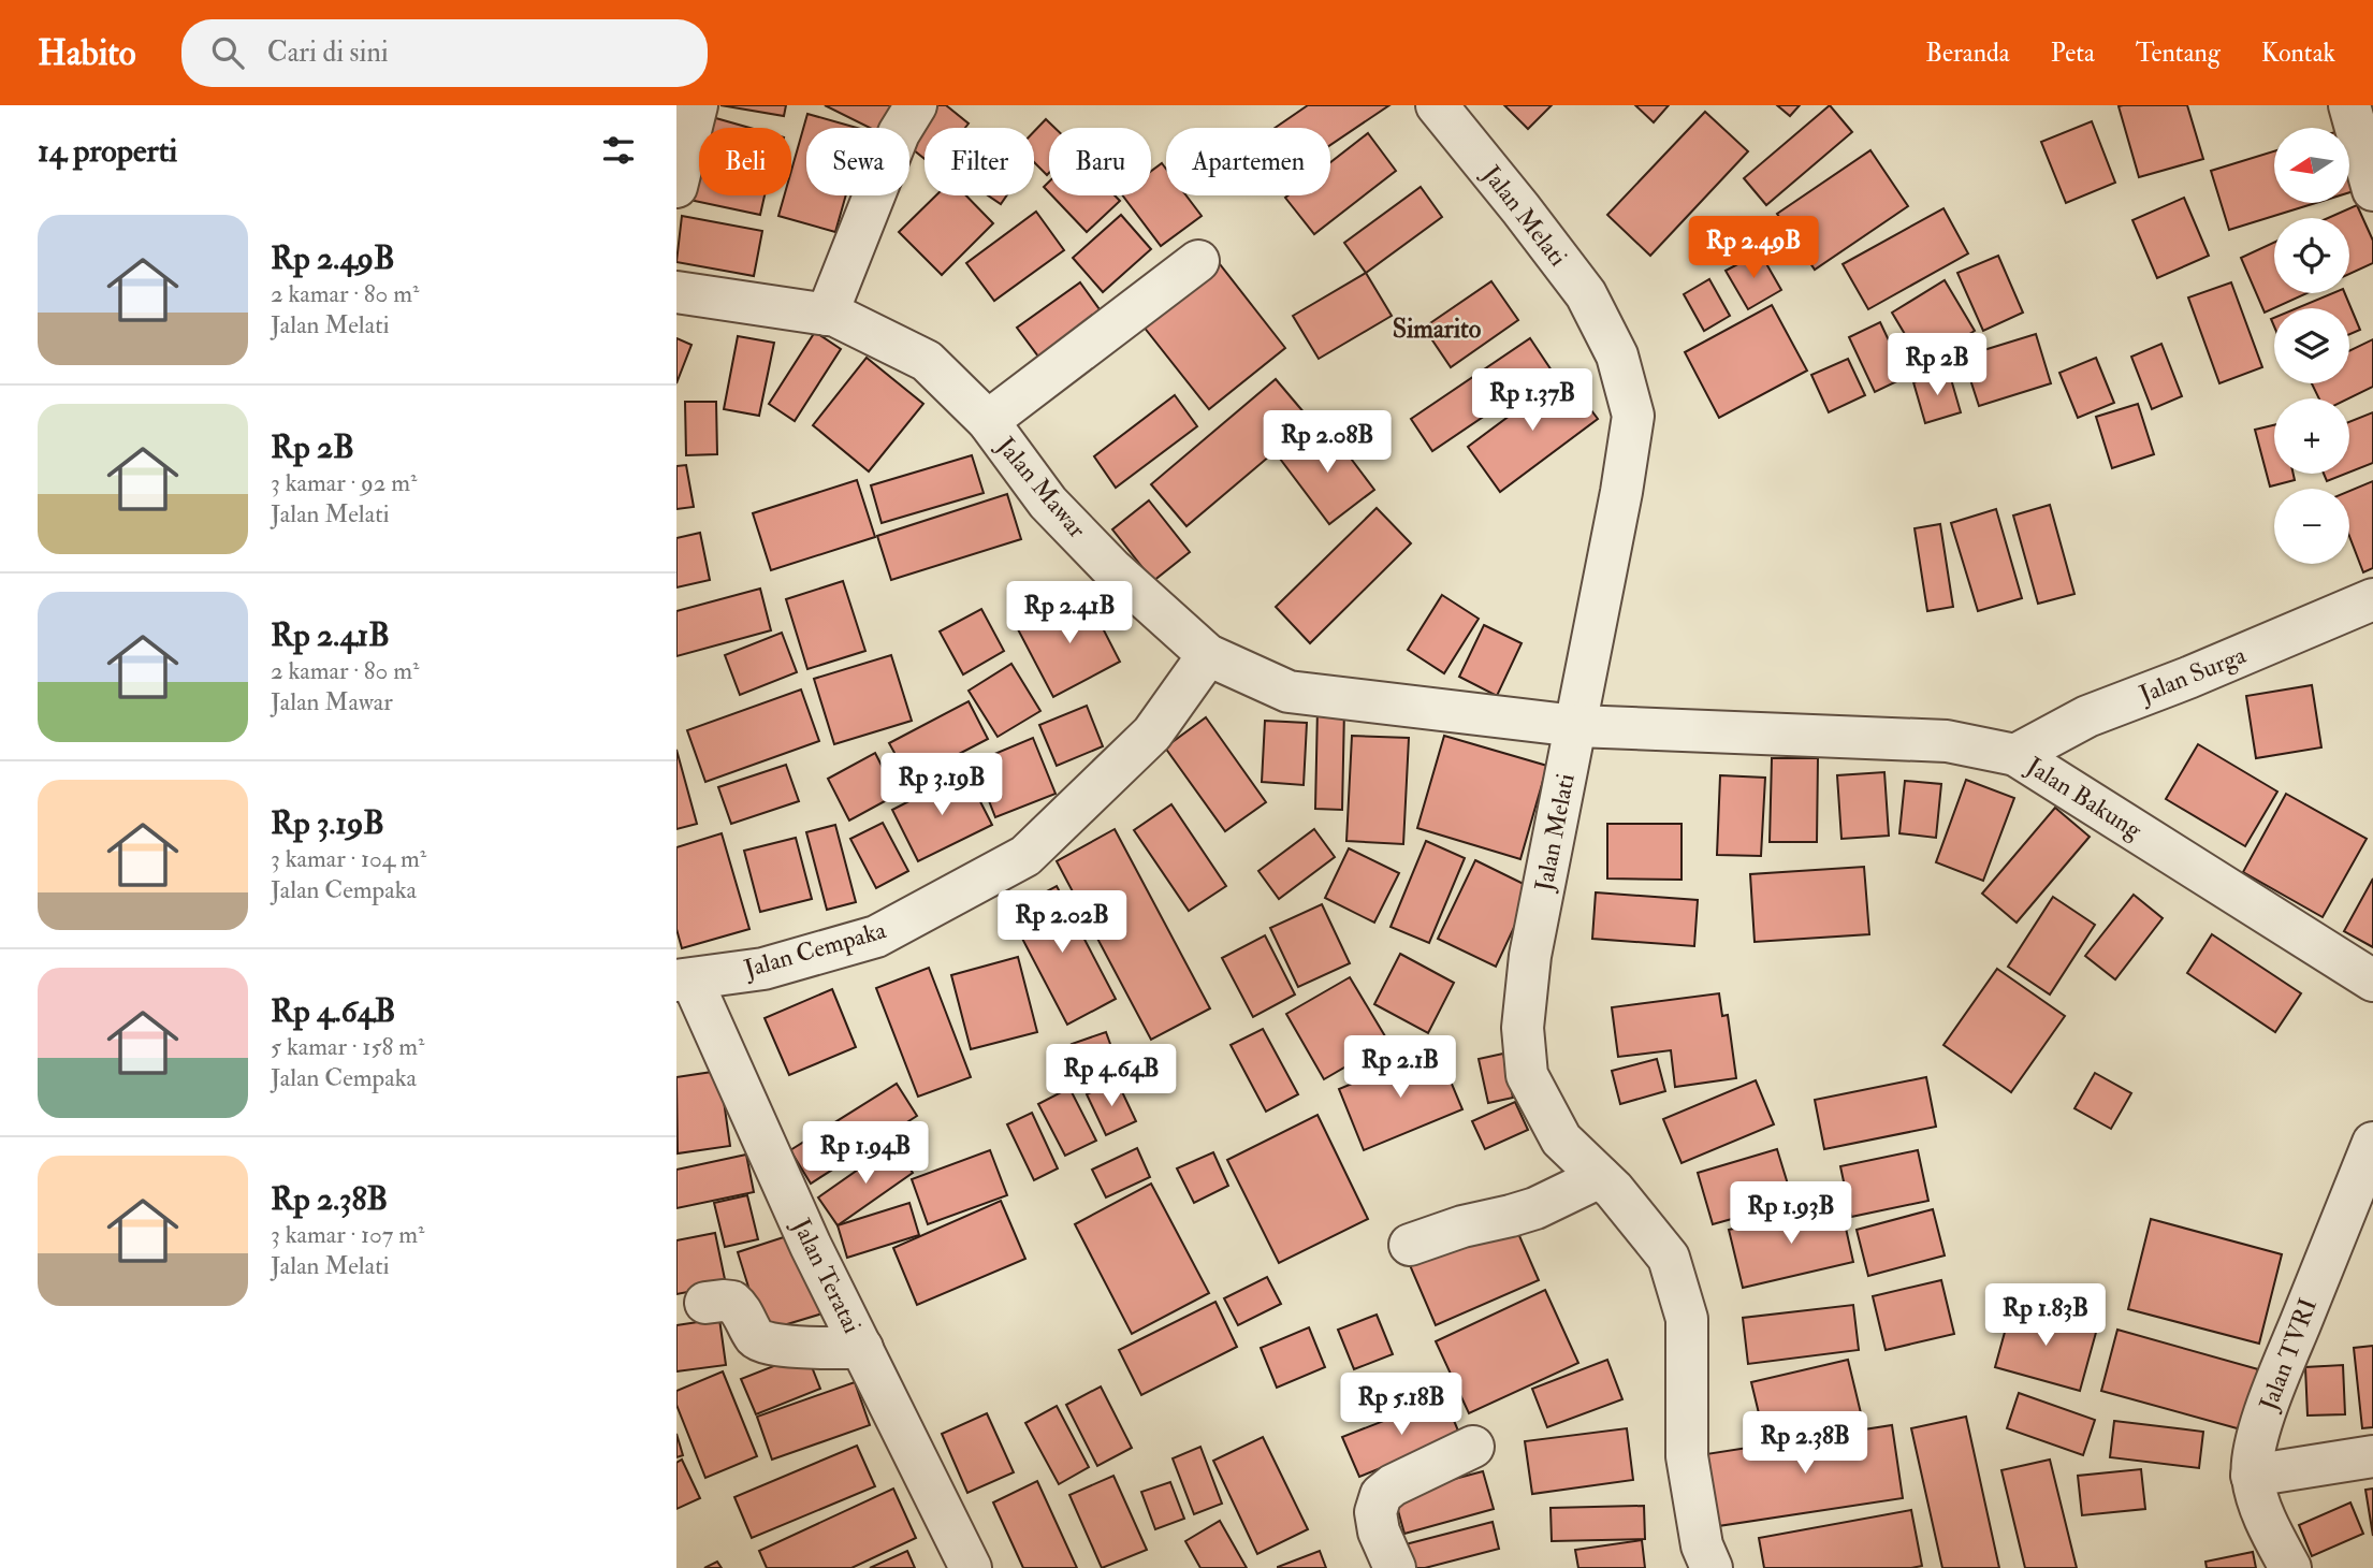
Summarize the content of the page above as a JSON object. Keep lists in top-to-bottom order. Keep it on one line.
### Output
{"streets":{"street":["Jalan Melati","Jalan Mawar","Jalan Surga","Jalan Bakung","Jalan Cempaka","Jalan Teratai","Jalan TVRI"]},"crossings":[["Jalan Melati","Jalan Mawar"],["Jalan Melati","Jalan Bakung"],["Jalan Mawar","Jalan Bakung"],["Jalan Mawar","Jalan Cempaka"],["Jalan Surga","Jalan Bakung"],["Jalan Cempaka","Jalan Teratai"]],"districts":["Simarito"],"north":"left","page":{"header":"Habito","search":"Cari di sini","nav":["Beranda","Peta","Tentang","Kontak"],"heading":"14 properti","map_buttons":["+","−"],"chip":["Beli","Sewa","Filter","Baru","Apartemen"],"list":[{"name":"Rp 2.49B","note":"2 kamar · 80 m² · Jalan Melati"},{"name":"Rp 2B","note":"3 kamar · 92 m² · Jalan Melati"},{"name":"Rp 2.41B","note":"2 kamar · 80 m² · Jalan Mawar"},{"name":"Rp 3.19B","note":"3 kamar · 104 m² · Jalan Cempaka"},{"name":"Rp 4.64B","note":"5 kamar · 158 m² · Jalan Cempaka"},{"name":"Rp 2.38B","note":"3 kamar · 107 m² · Jalan Melati"}],"price":["Rp 2.49B","Rp 2B","Rp 1.37B","Rp 2.08B","Rp 2.41B","Rp 3.19B","Rp 2.02B","Rp 2.1B","Rp 4.64B","Rp 1.94B","Rp 1.93B","Rp 1.83B","Rp 5.18B","Rp 2.38B"]}}
